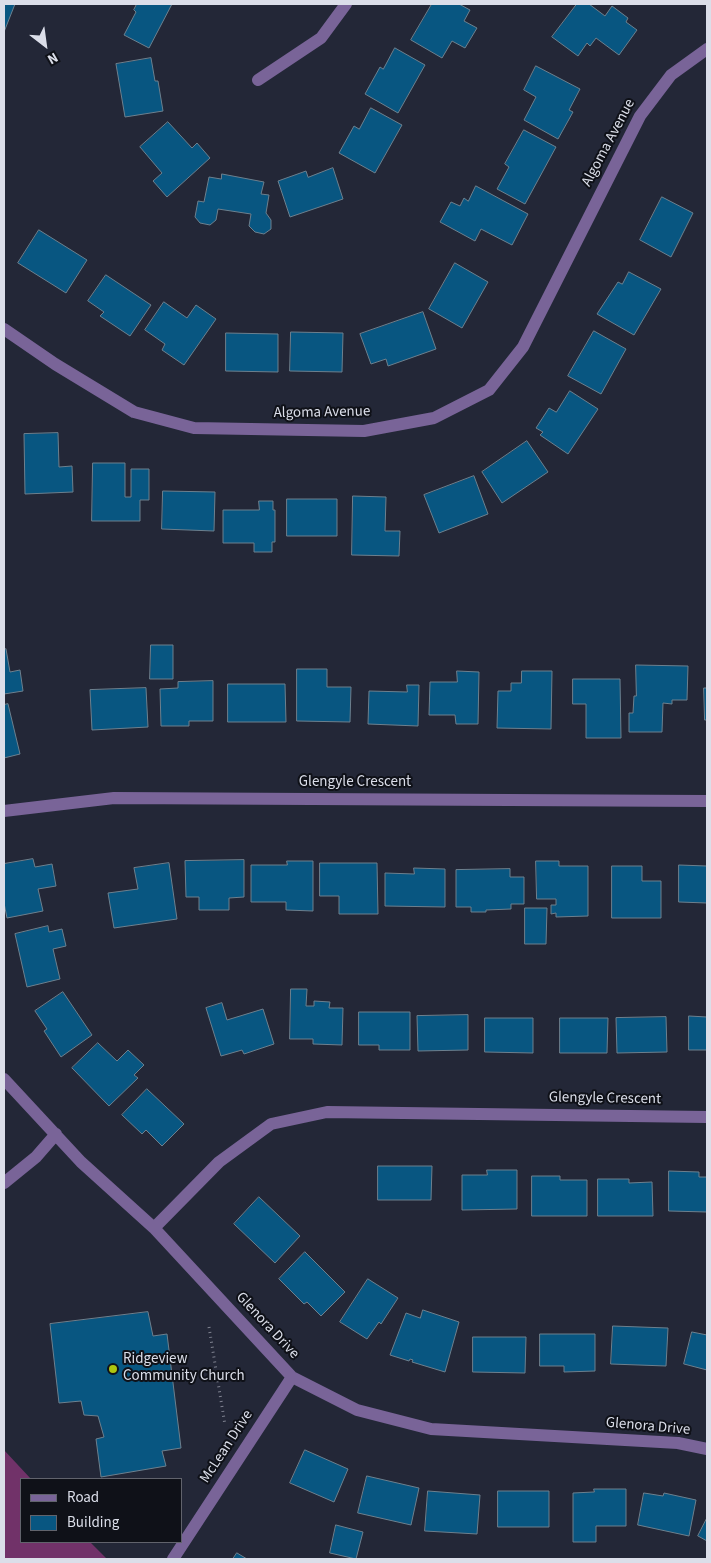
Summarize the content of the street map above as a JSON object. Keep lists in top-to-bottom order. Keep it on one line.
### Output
{"streets":{"street":["Algoma Avenue","Glengyle Crescent","Glenora Drive","McLean Drive"]},"crossings":[["Glengyle Crescent","Glenora Drive"],["Glenora Drive","McLean Drive"]],"places":["Ridgeview Community Church"],"legend":["Road","Building"],"north":"bottom right"}
